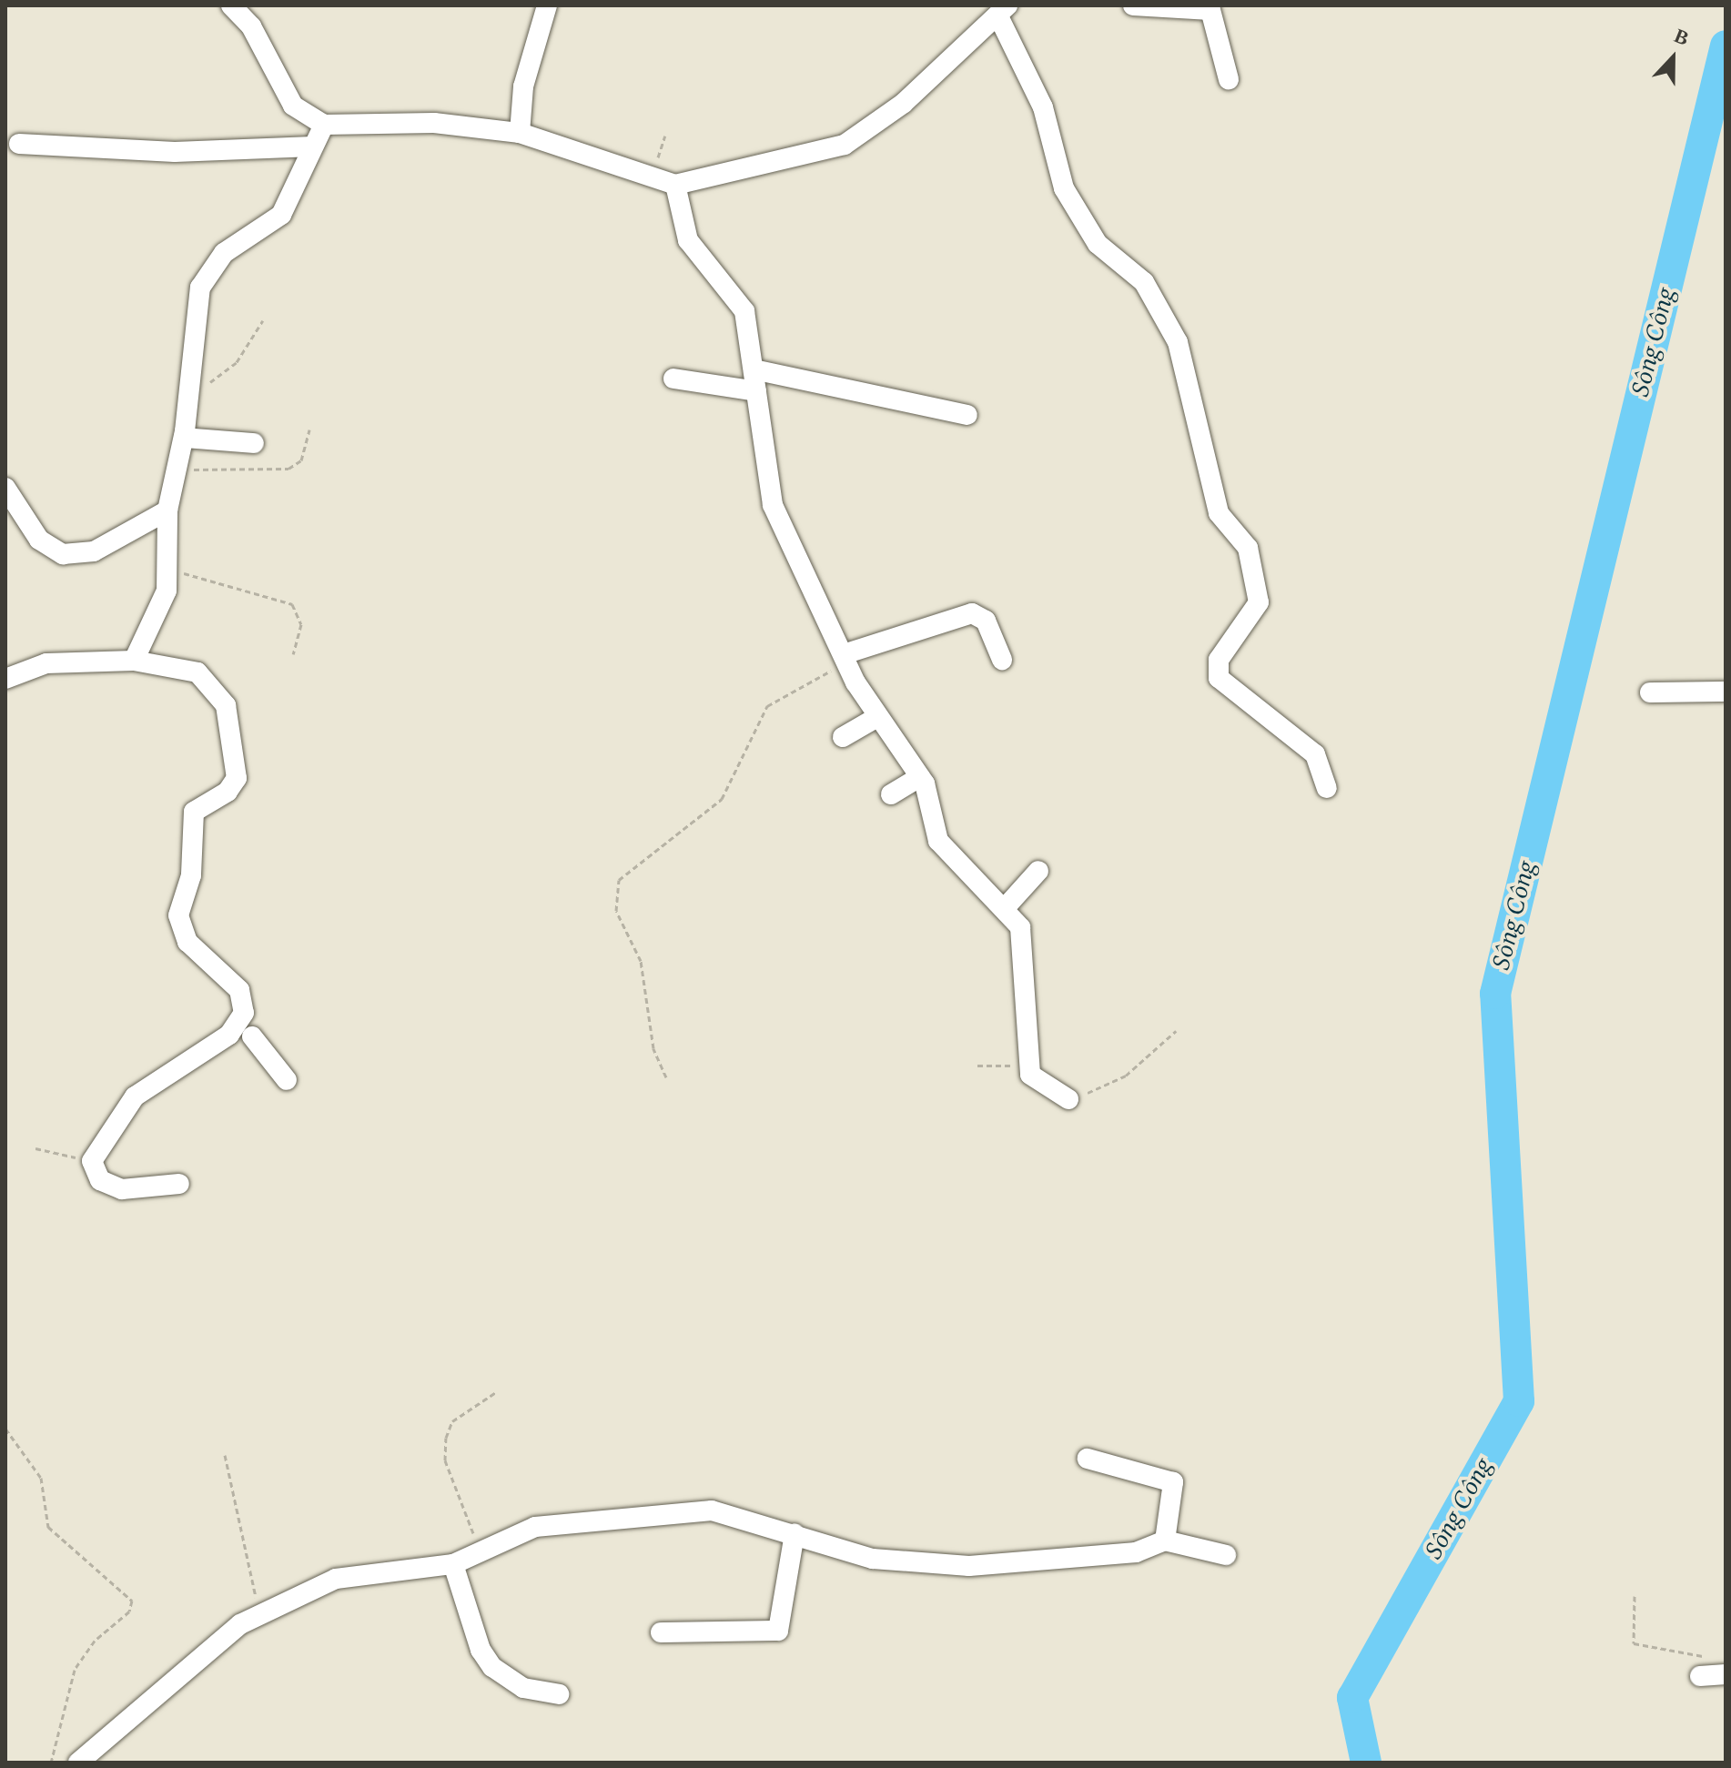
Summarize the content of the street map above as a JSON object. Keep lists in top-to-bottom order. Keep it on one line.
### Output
{"water":["Sông Công"],"north":"top"}
